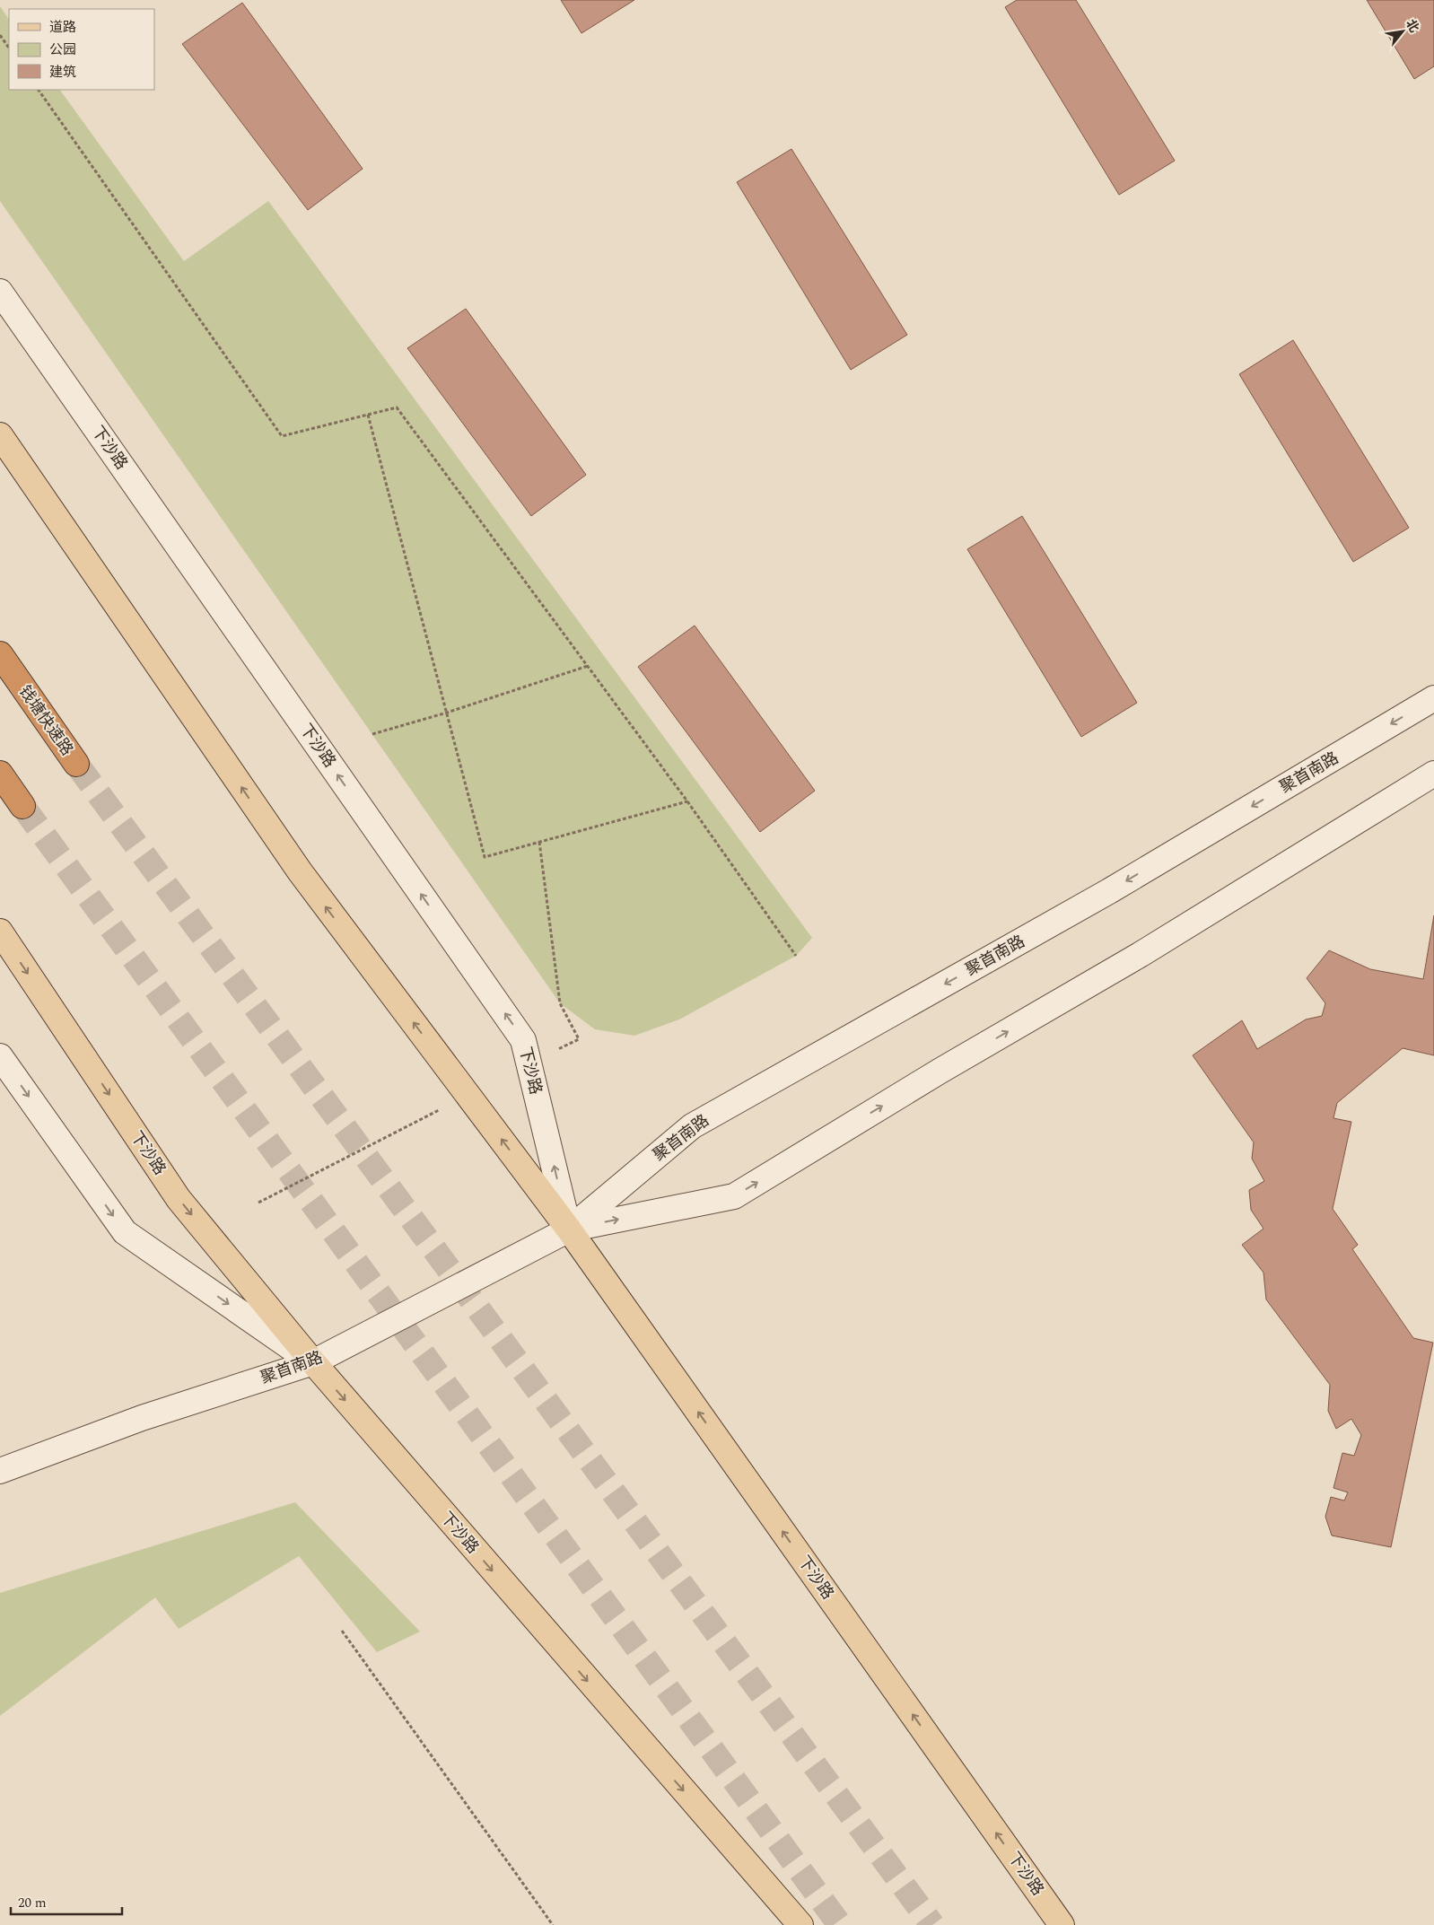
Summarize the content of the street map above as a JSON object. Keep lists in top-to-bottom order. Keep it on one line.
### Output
{"streets":{"highway":["钱塘快速路"],"main road":["下沙路"],"street":["聚首南路"]},"crossings":[["下沙路","聚首南路"]],"legend":["道路","公园","建筑"],"scale_bar":"20 m","north":"top right"}
